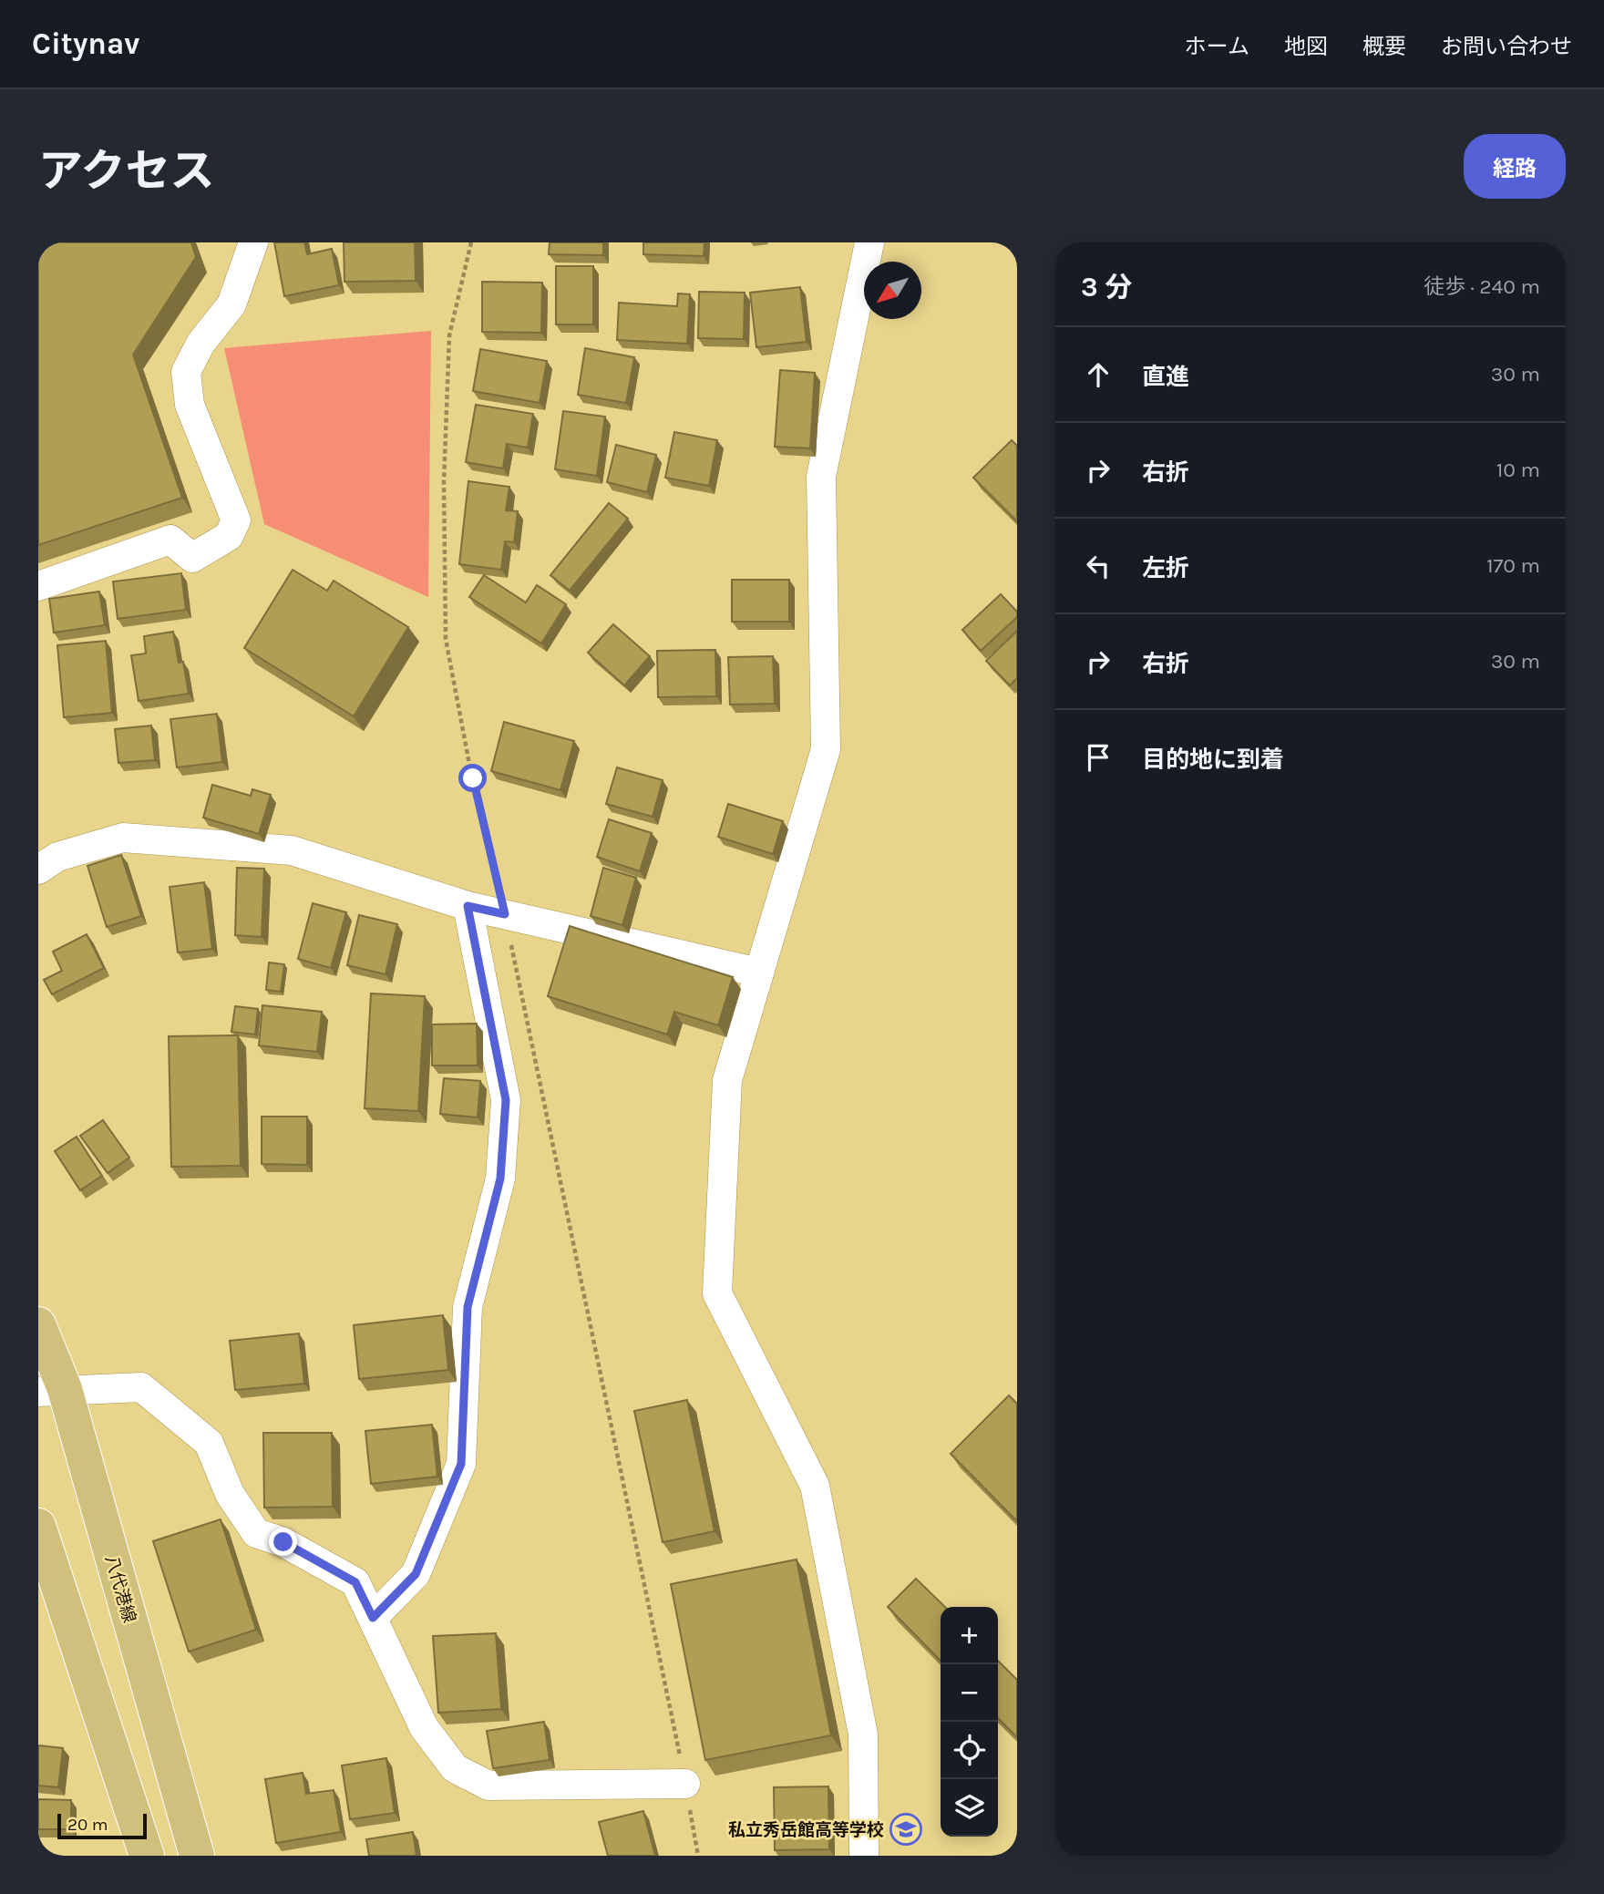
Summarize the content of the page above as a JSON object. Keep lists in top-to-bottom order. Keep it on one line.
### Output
{"streets":{"main road":["八代港線"]},"places":{"school or university":["私立秀岳館高等学校"]},"scale_bar":"20 m","north":"bottom left","page":{"header":"Citynav","nav":["ホーム","地図","概要","お問い合わせ"],"title":"アクセス","buttons":"経路","heading":["3 分","徒歩 · 240 m"],"list":[["直進","30 m"],["右折","10 m"],["左折","170 m"],["右折","30 m"],"目的地に到着"],"map_buttons":["+","−"],"scale":"20 m"}}
